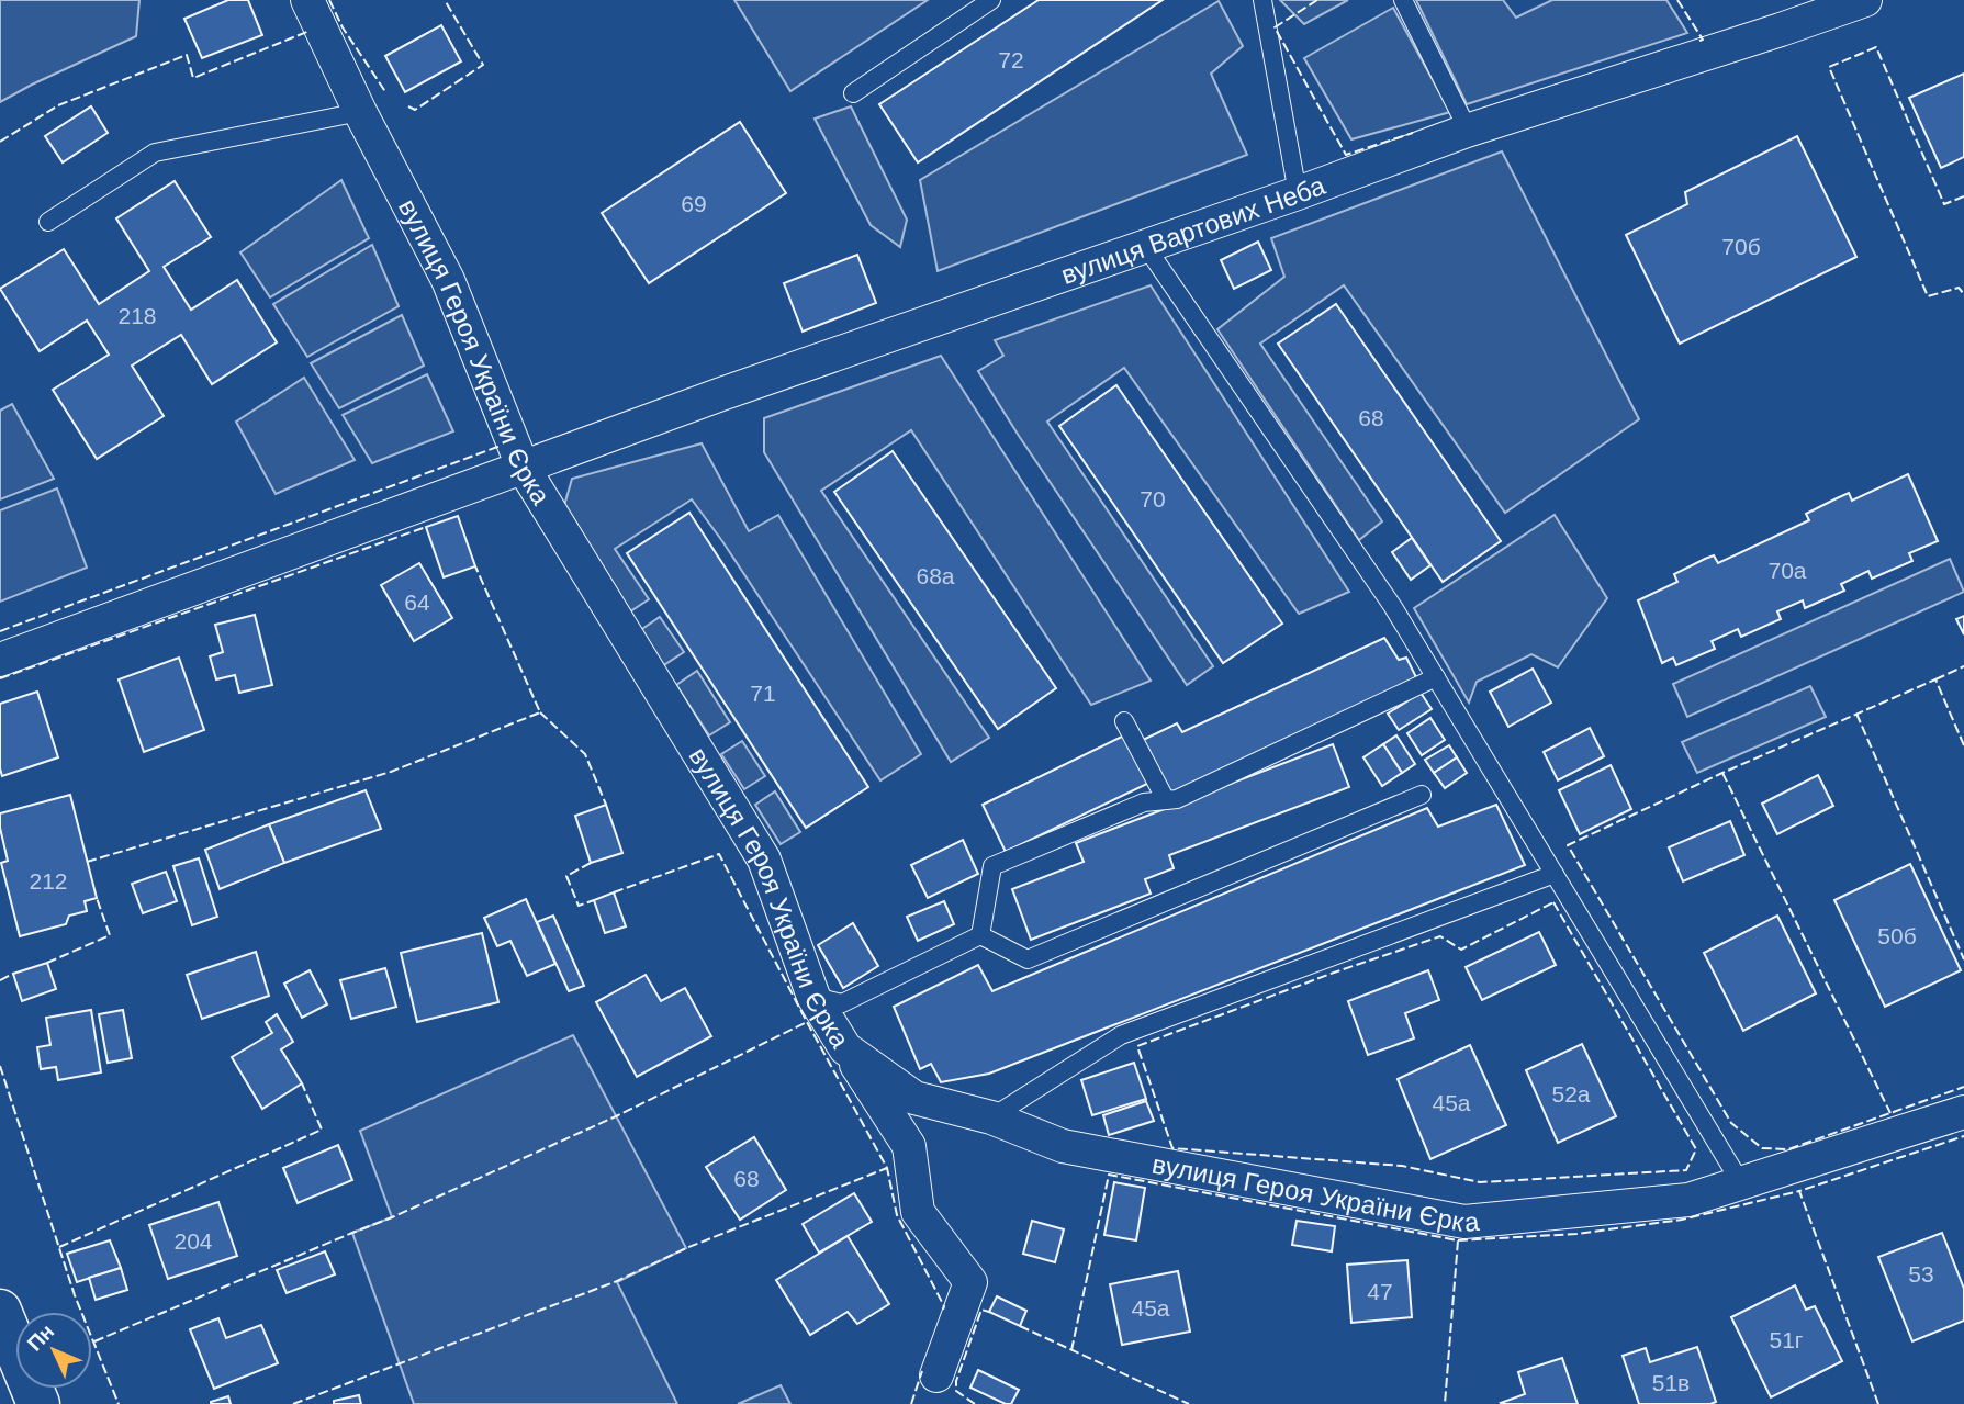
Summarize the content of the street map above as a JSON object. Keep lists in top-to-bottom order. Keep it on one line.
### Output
{"streets":{"street":["вулиця Вартових Неба","вулиця Героя України Єрка"]},"crossings":[["вулиця Вартових Неба","вулиця Героя України Єрка"]],"house_numbers":["72","69","70б","218","68","70","70а","68а","64","71","212","50б","52а","45a","68","204","53","47","45а","51г","51в"],"north":"top left"}
